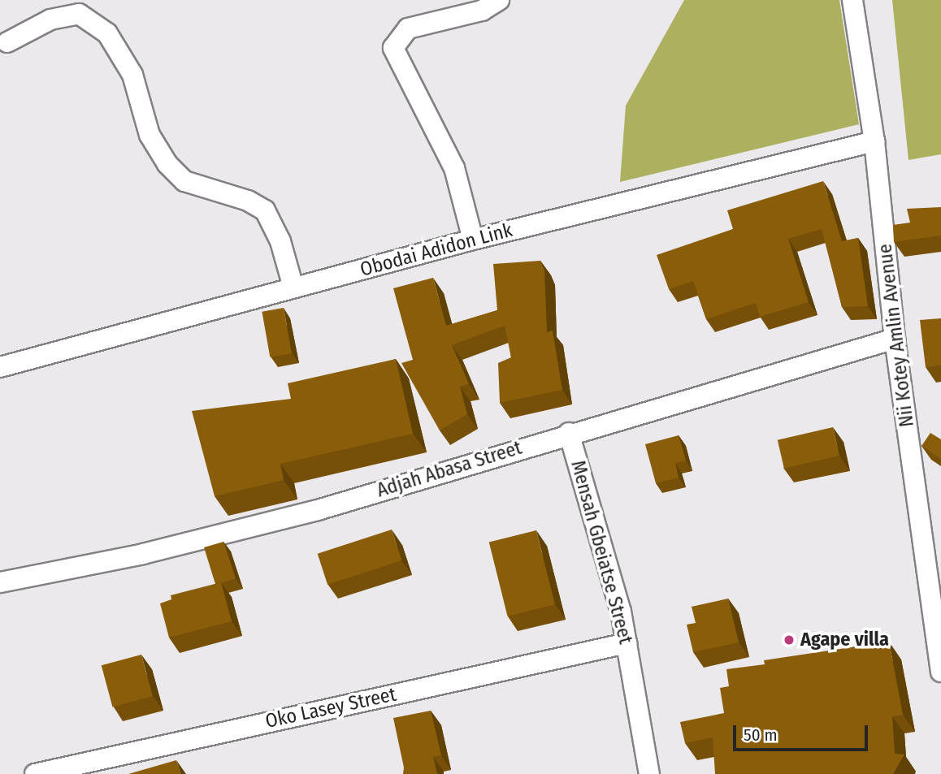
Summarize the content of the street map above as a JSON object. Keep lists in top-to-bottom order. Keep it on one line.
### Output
{"streets":{"street":["Obodai Adidon Link","Nii Kotey Amlin Avenue","Adjah Abasa Street","Mensah Gbeiatse Street","Oko Lasey Street"]},"crossings":[["Obodai Adidon Link","Nii Kotey Amlin Avenue"],["Nii Kotey Amlin Avenue","Adjah Abasa Street"],["Adjah Abasa Street","Mensah Gbeiatse Street"],["Mensah Gbeiatse Street","Oko Lasey Street"]],"places":["Agape villa"],"scale_bar":"50 m"}
